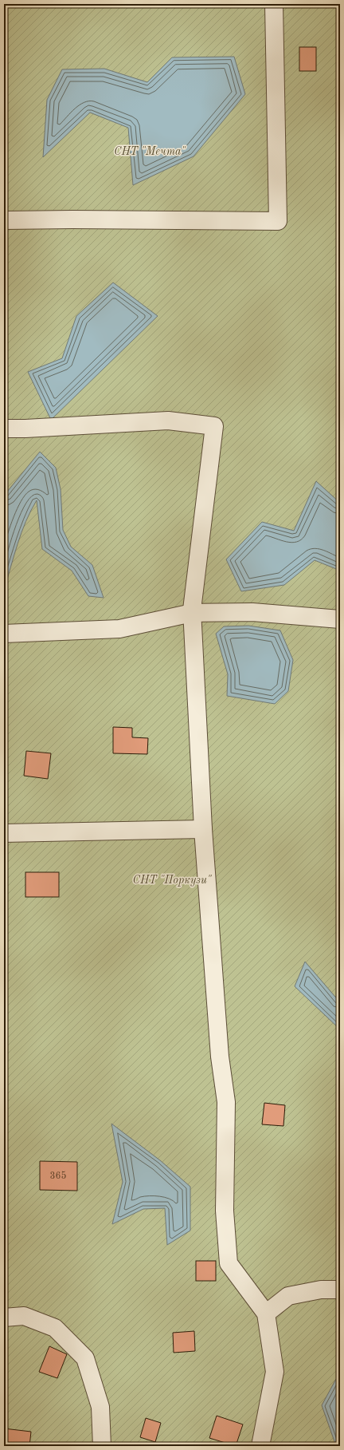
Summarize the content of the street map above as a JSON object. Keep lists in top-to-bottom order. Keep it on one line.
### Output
{"parks":["СНТ \"Мечта\"","СНТ \"Поркузи\""],"house_numbers":["365"]}
